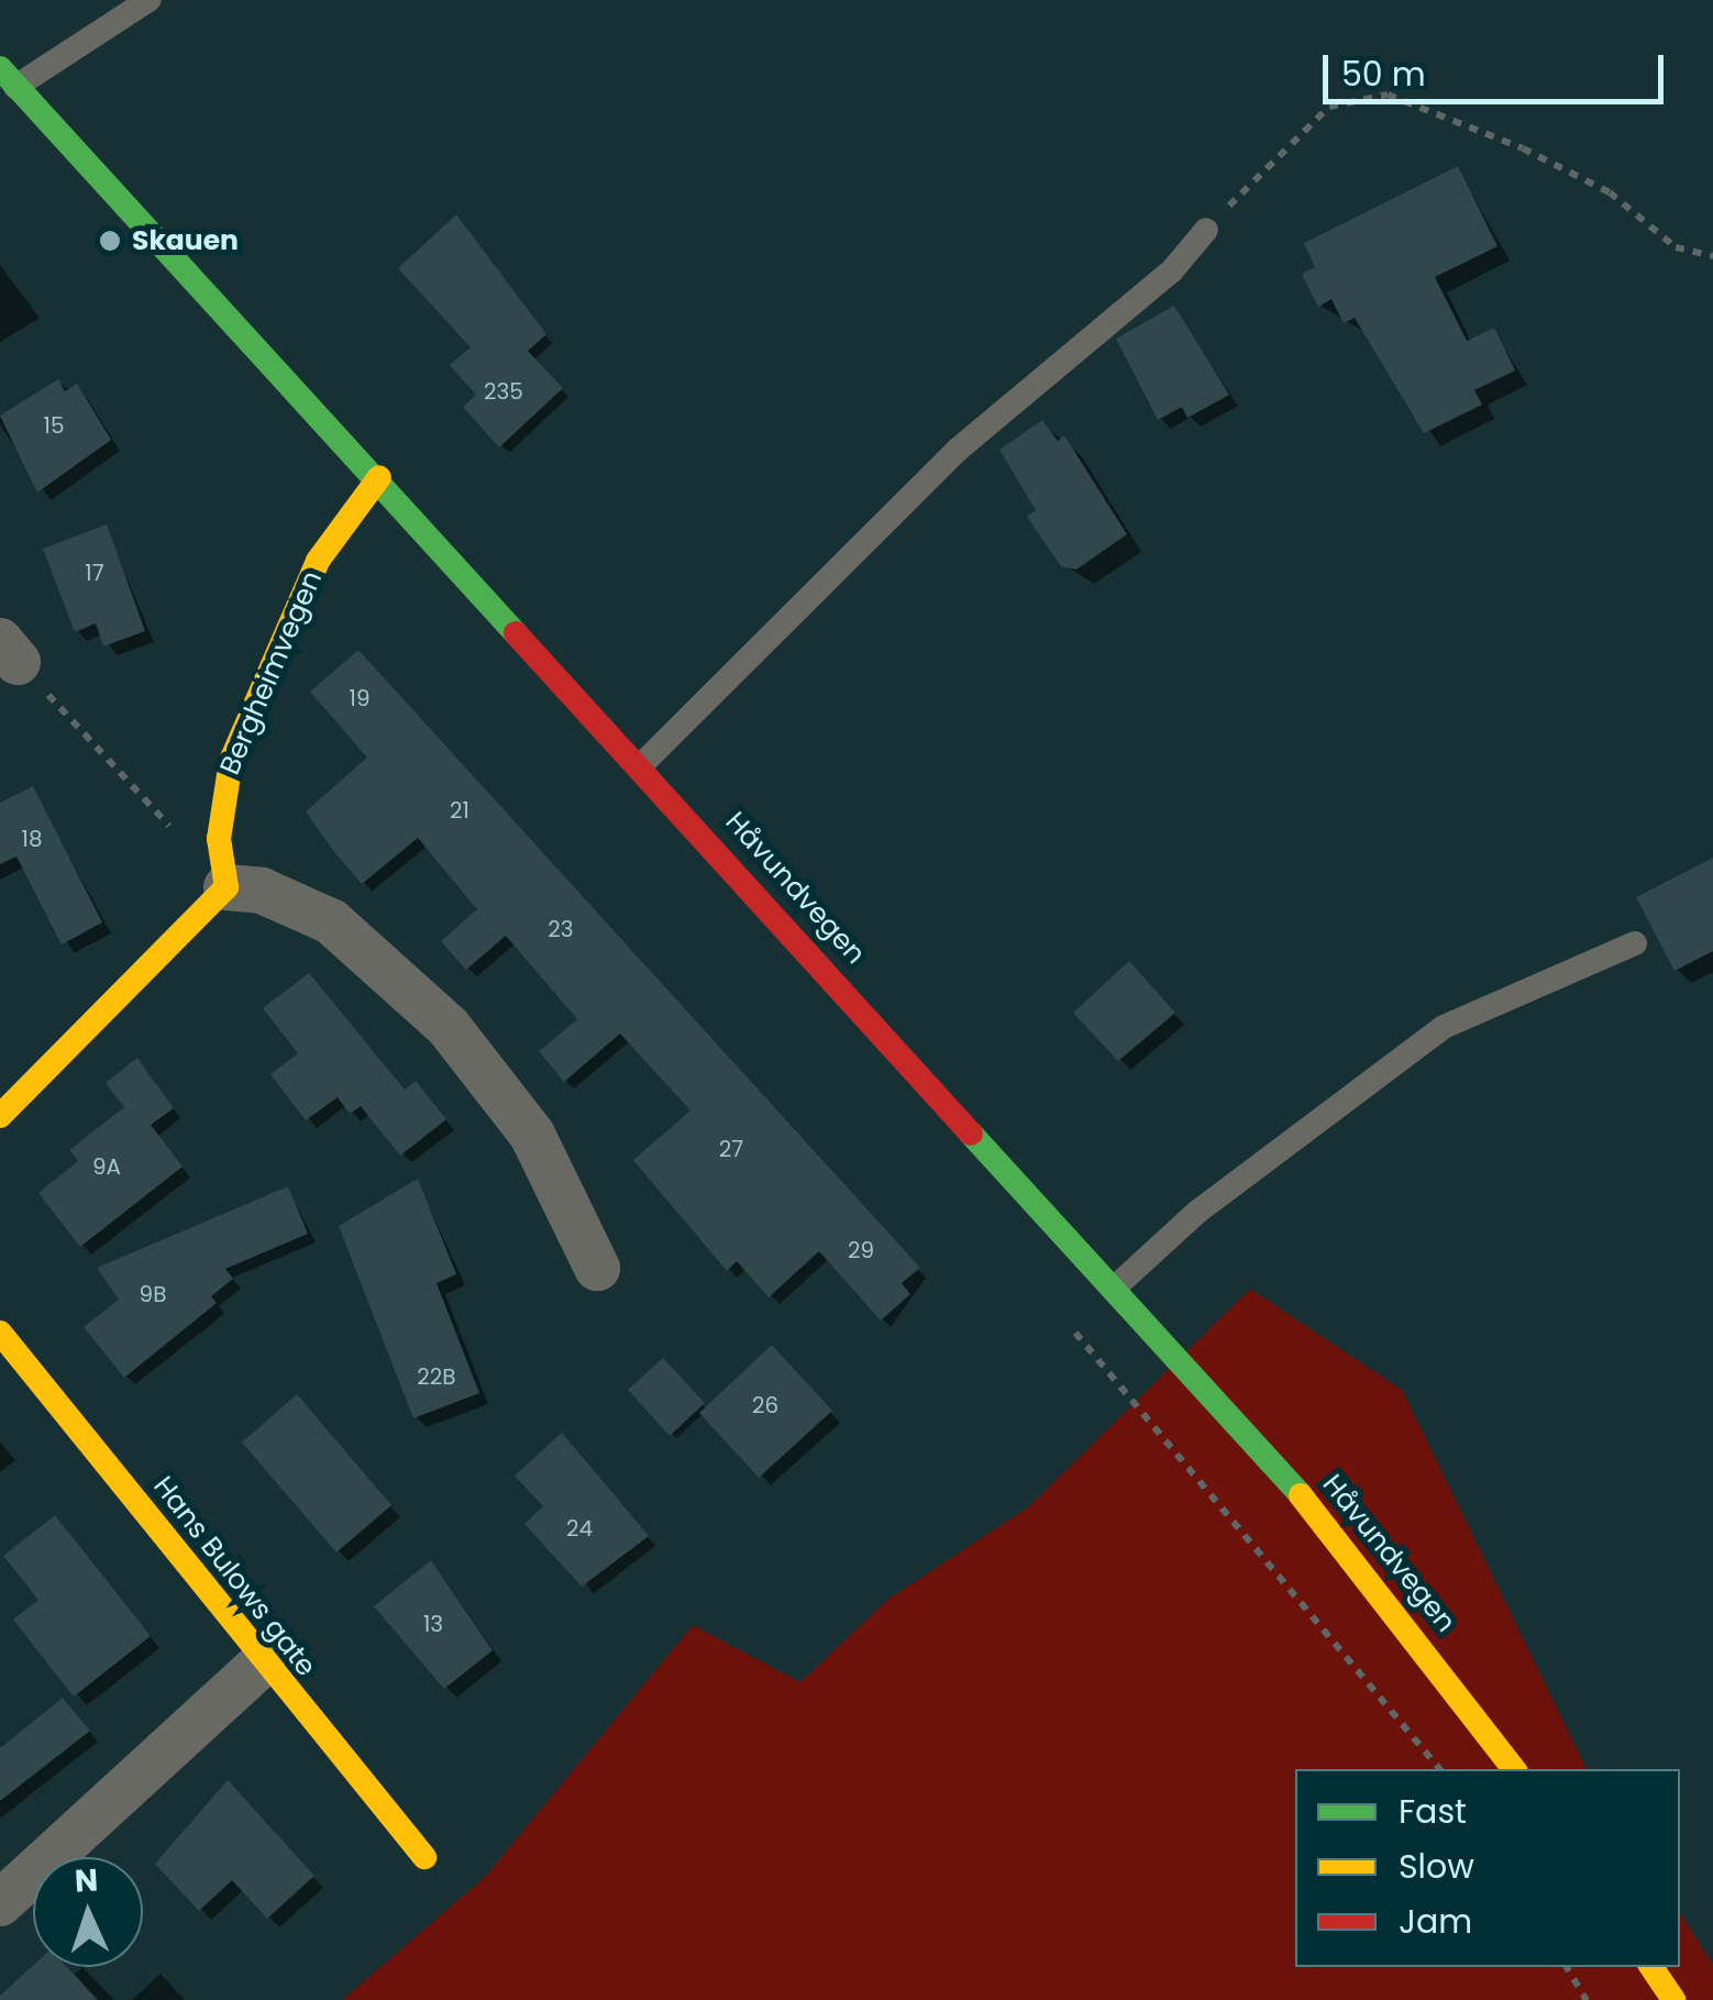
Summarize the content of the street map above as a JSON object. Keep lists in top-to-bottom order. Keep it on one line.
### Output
{"streets":{"main road":["Bergheimvegen","Håvundvegen","Hans Bulows gate"]},"crossings":[["Bergheimvegen","Håvundvegen"]],"places":["Skauen"],"house_numbers":["235","15","17","19","21","18","23","27","9A","29","9B","22B","26","24","13"],"legend":["Fast","Slow","Jam"],"scale_bar":"50 m","north":"top"}
